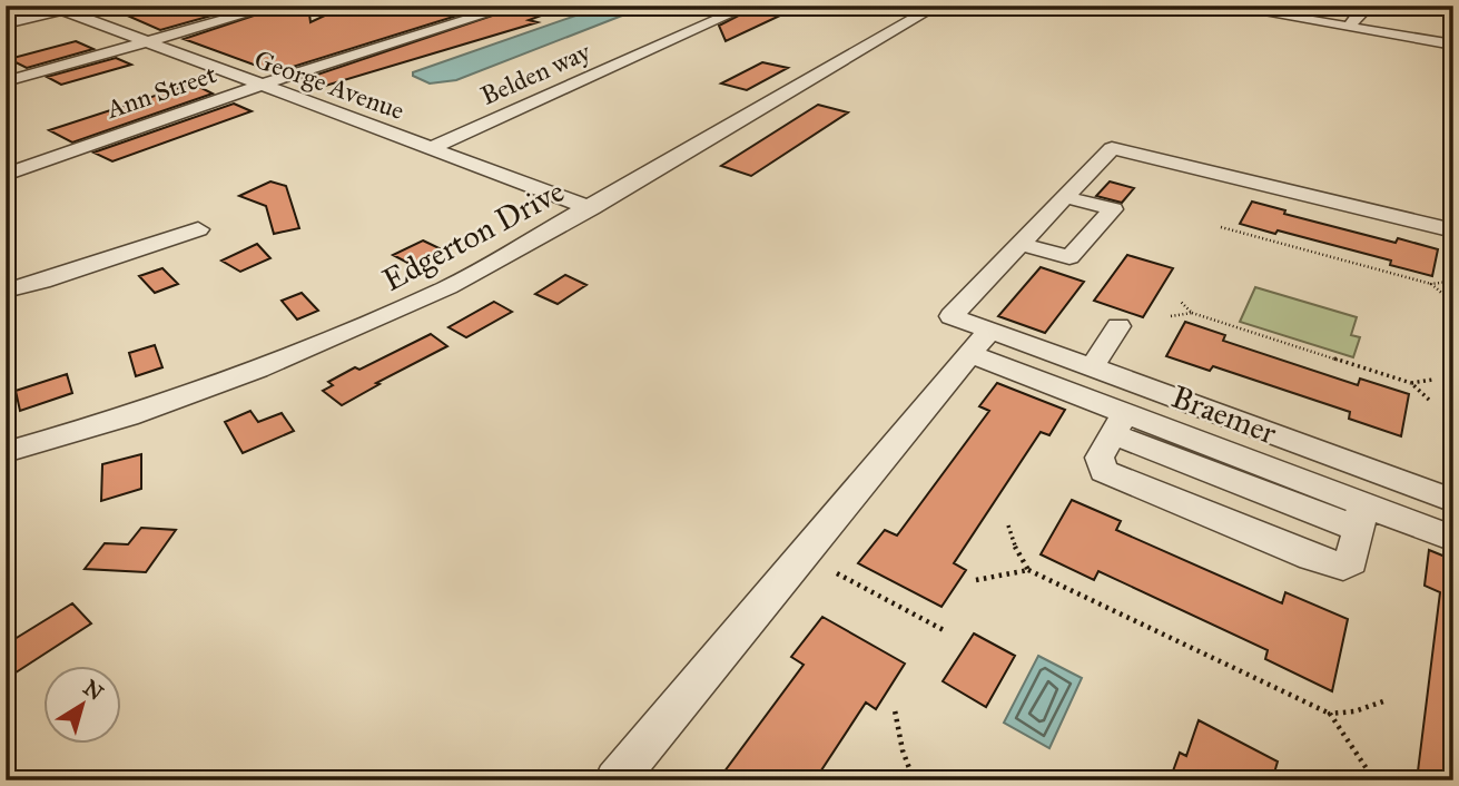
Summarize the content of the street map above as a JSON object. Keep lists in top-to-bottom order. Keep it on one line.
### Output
{"streets":{"street":["Belden way","George Avenue","Ann Street","Edgerton Drive","Braemer"]},"crossings":[["Belden way","George Avenue"],["George Avenue","Ann Street"],["George Avenue","Edgerton Drive"]],"north":"top right"}
